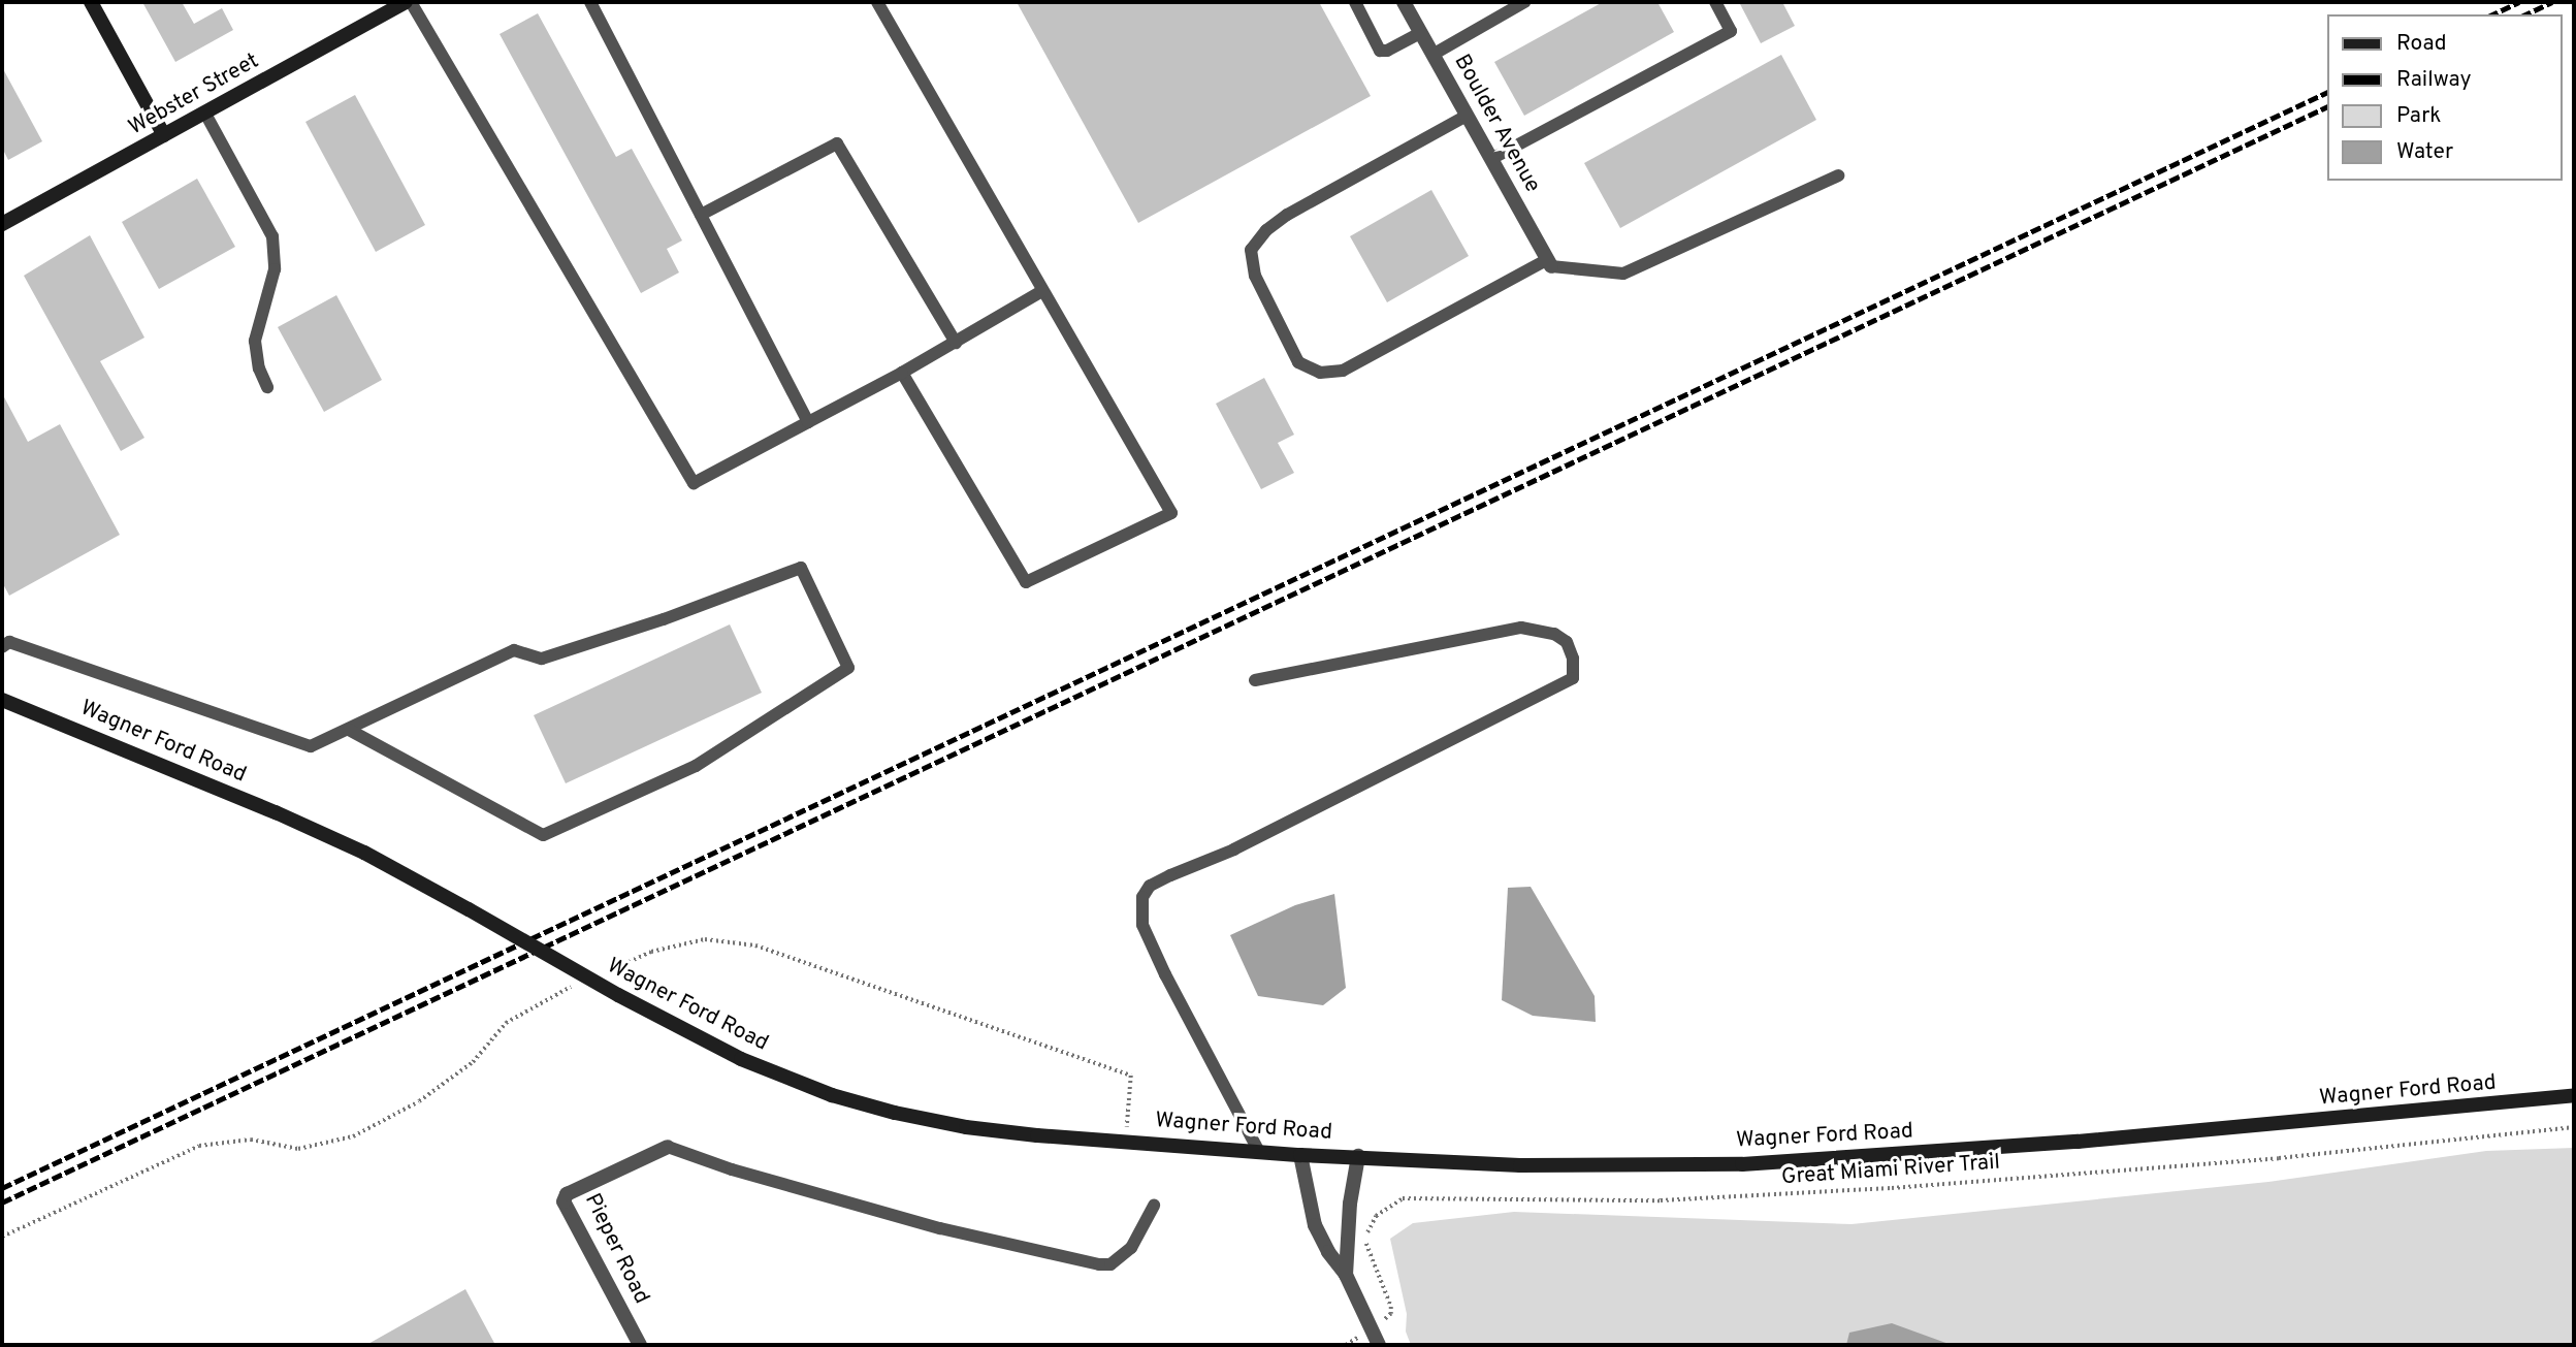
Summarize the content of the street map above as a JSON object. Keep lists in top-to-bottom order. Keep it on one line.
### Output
{"streets":{"main road":["Webster Street","Wagner Ford Road"],"street":["Boulder Avenue","Pieper Road"],"path":["Great Miami River Trail"]},"legend":["Road","Railway","Park","Water"]}
